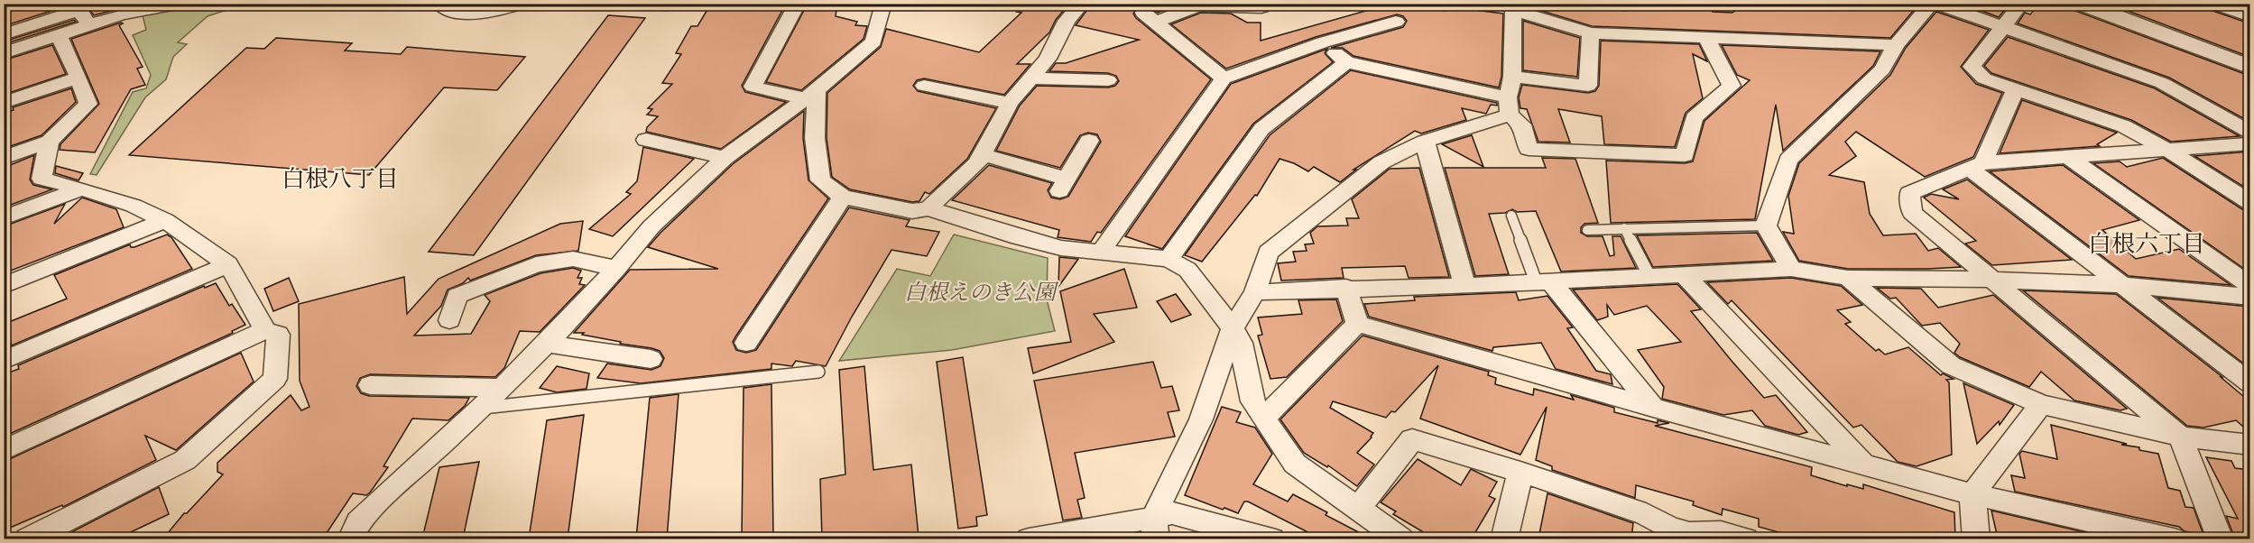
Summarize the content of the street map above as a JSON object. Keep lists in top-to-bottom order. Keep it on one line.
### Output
{"districts":["白根八丁目","白根六丁目"],"parks":["白根えのき公園"]}
